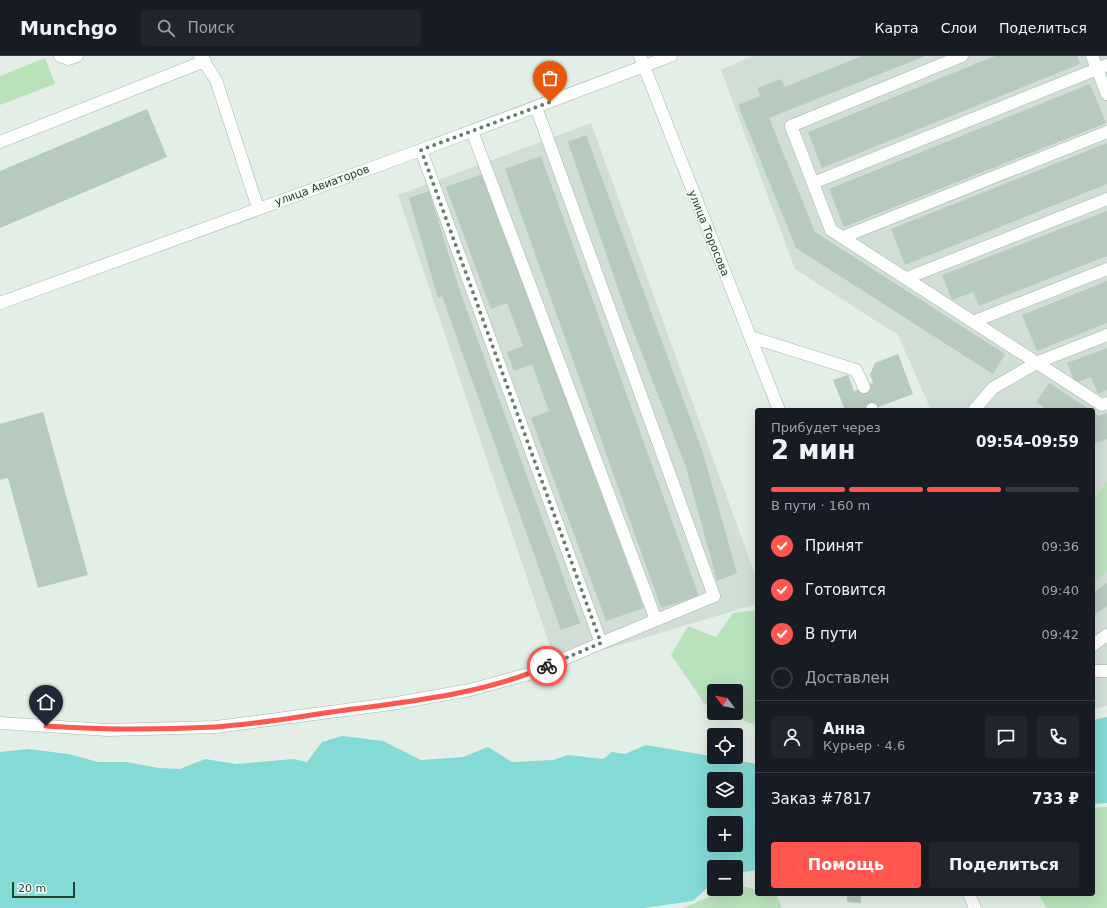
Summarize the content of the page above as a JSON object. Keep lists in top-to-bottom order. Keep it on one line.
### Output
{"streets":{"street":["улица Авиаторов","улица Торосова"]},"crossings":[["улица Авиаторов","улица Торосова"]],"scale_bar":"20 m","north":"top left","page":{"header":"Munchgo","search":"Поиск","nav":["Карта","Слои","Поделиться"],"heading":["2 мин","Прибудет через","09:54–09:59"],"panel":["Анна","Курьер · 4.6","Заказ #7817","733 ₽"],"bar":"В пути · 160 m","list":[["Принят","09:36"],["Готовится","09:40"],["В пути","09:42"],"Доставлен"],"map_buttons":["+","−"],"buttons":["Помощь","Поделиться"],"scale":"20 m"}}
